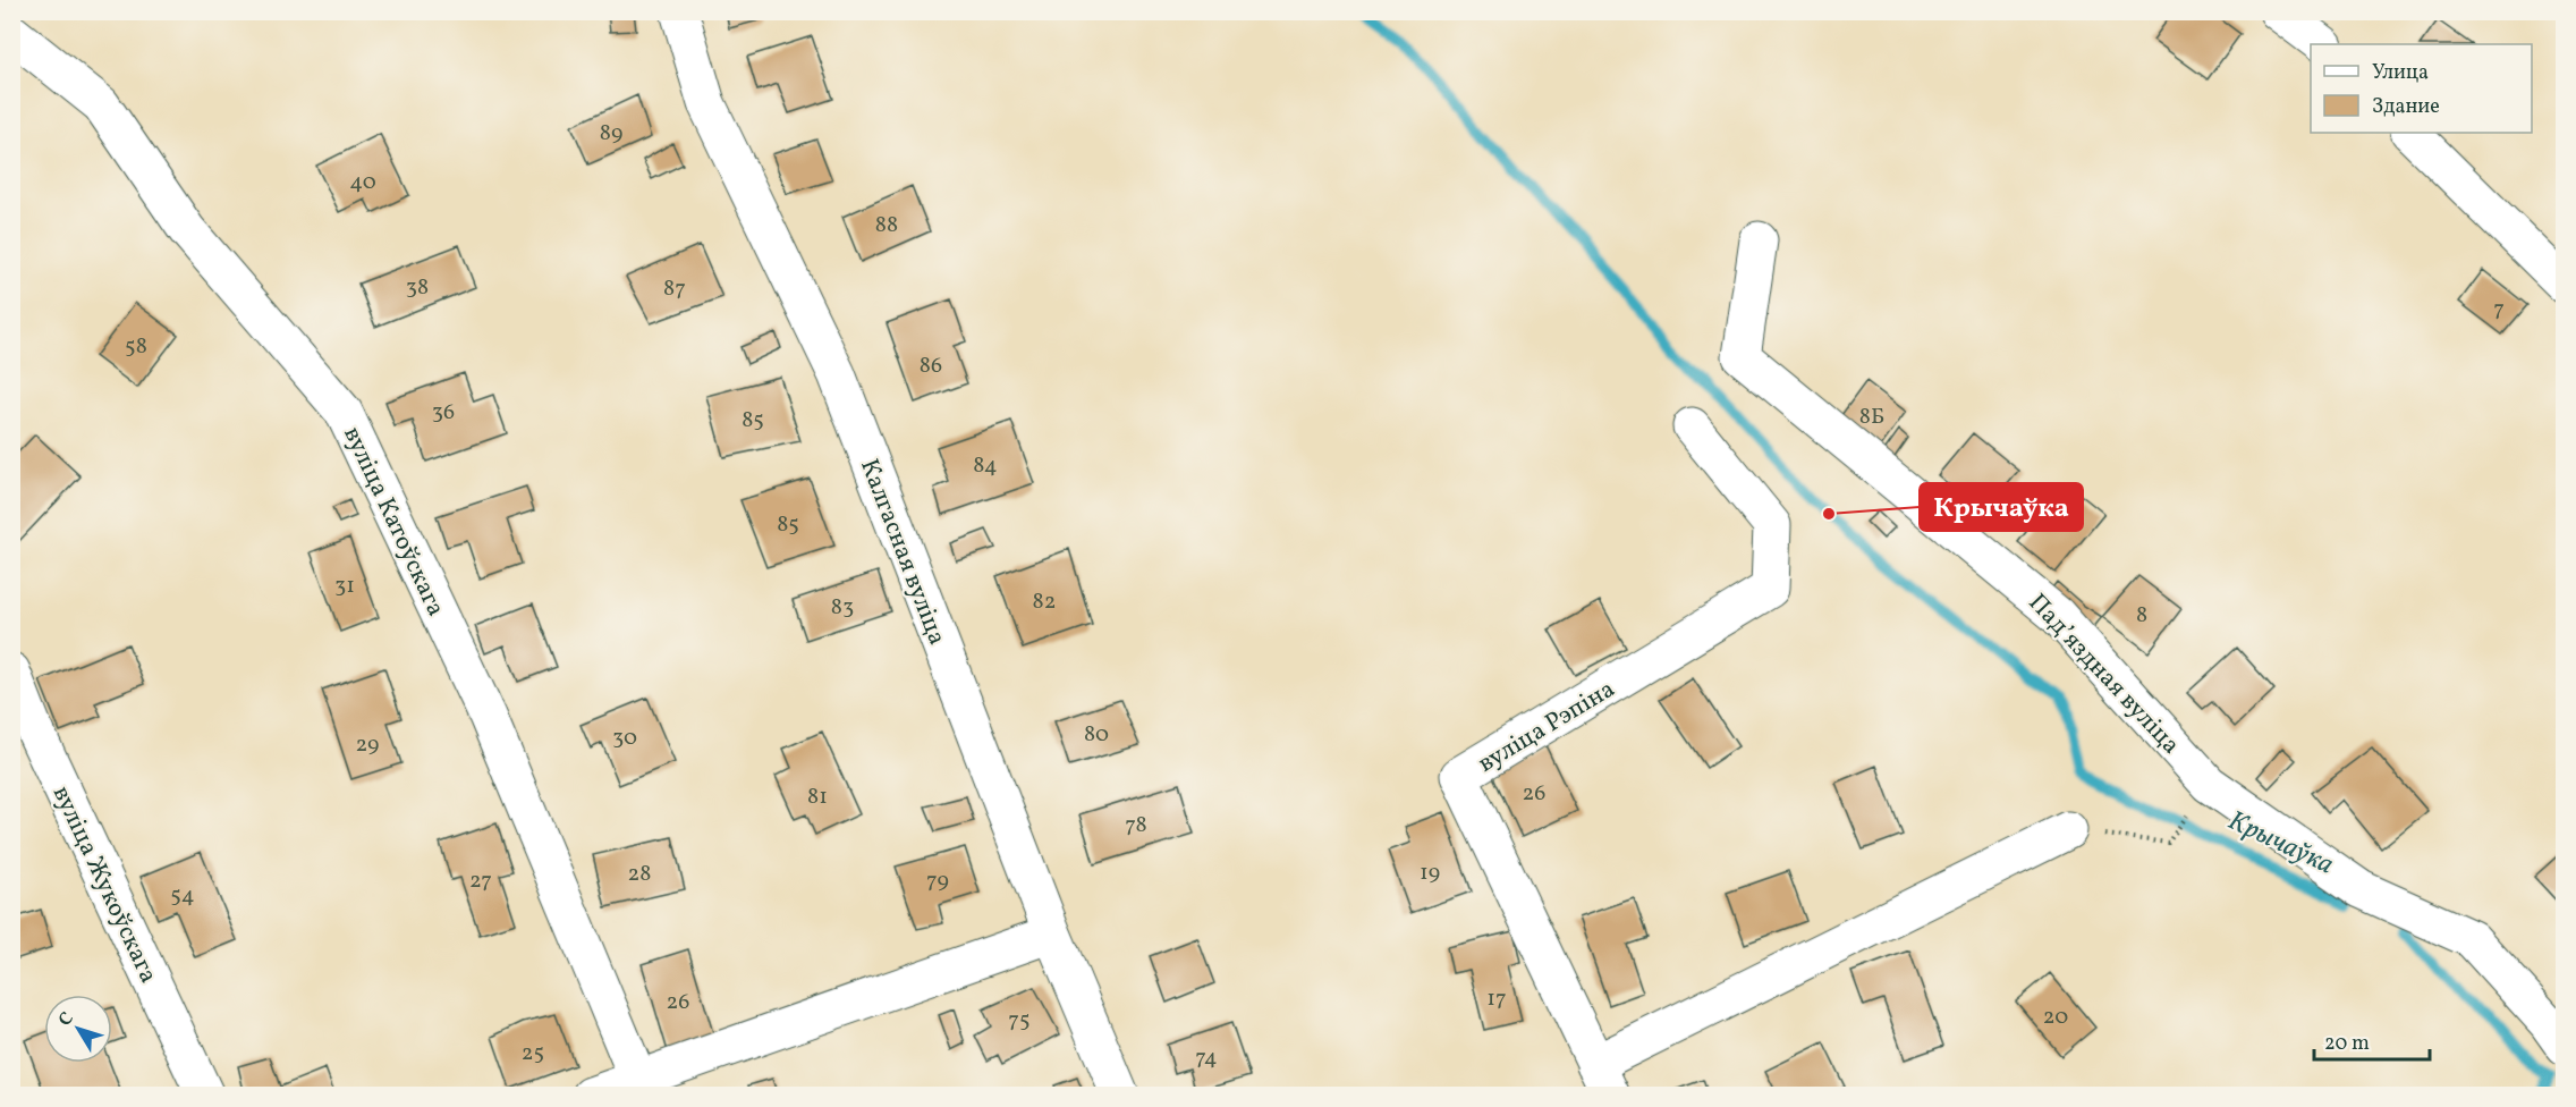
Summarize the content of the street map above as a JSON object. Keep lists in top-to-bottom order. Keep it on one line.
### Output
{"streets":{"street":["вуліца Катоўскага","Калгасная вуліца","Падʼяздная вуліца","вуліца Рэпіна","вуліца Жукоўскага"]},"water":["Крычаўка"],"places":["Крычаўка"],"house_numbers":["89","40","88","38","87","7","58","86","36","8Б","85","84","85","31","82","83","8","80","30","29","26","81","78","19","28","27","79","54","17","26","20","75","25","74"],"legend":["Улица","Здание"],"scale_bar":"20 m","north":"top left"}
